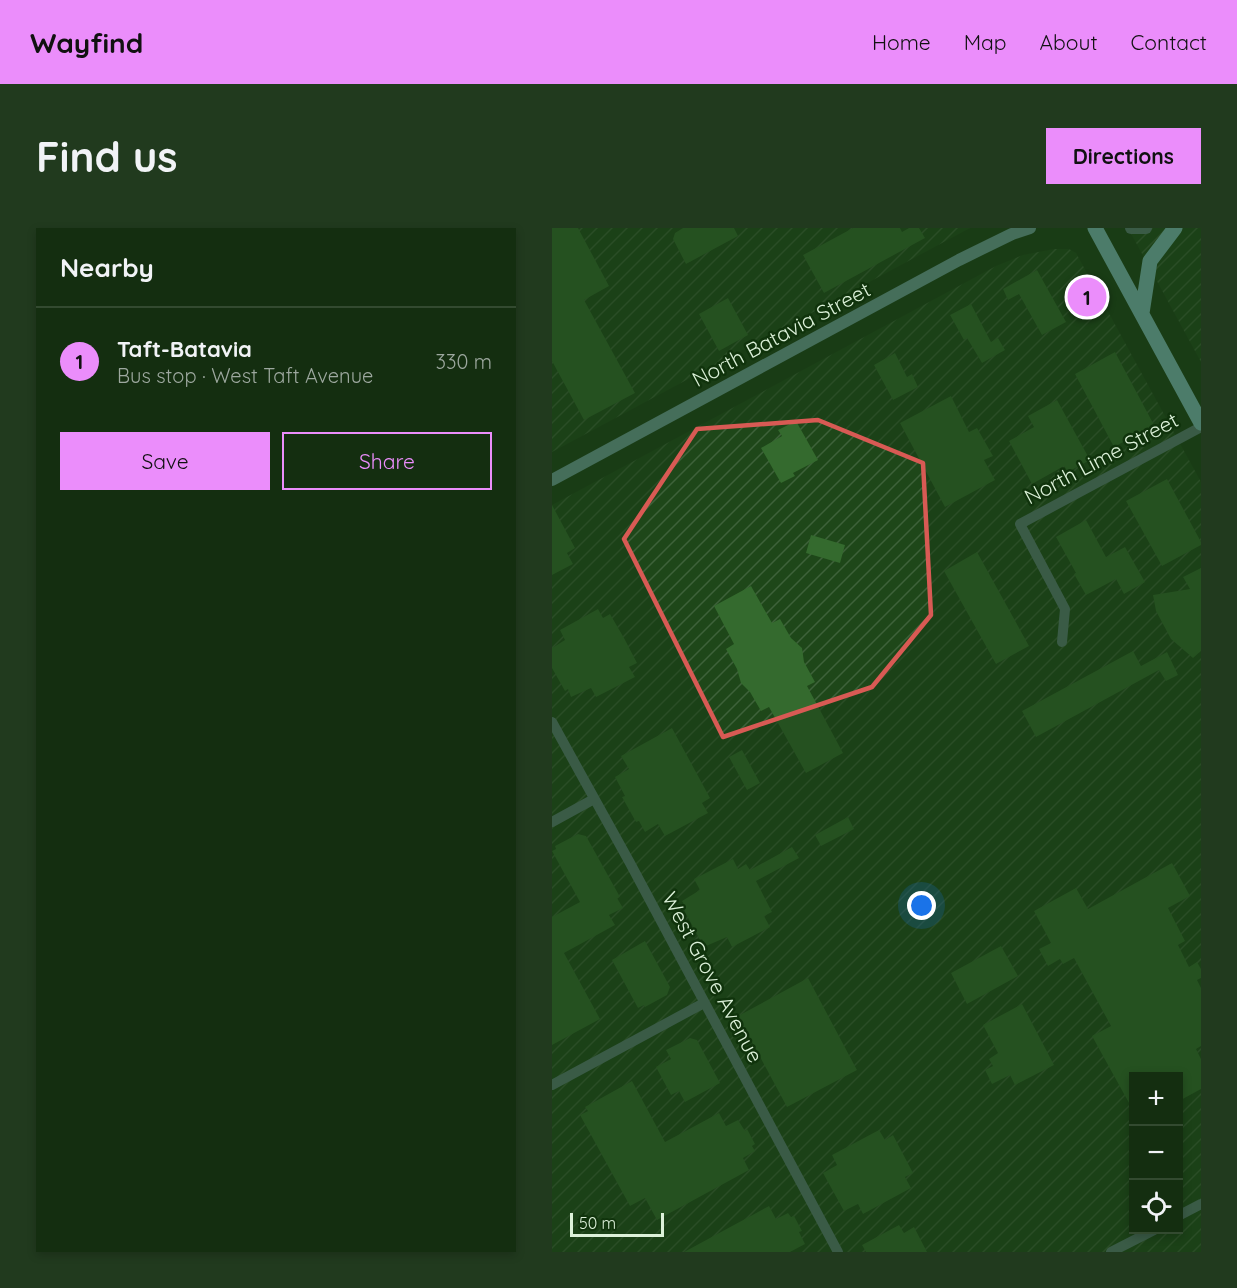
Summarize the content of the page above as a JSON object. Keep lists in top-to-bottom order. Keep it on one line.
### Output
{"streets":{"main road":["North Batavia Street"],"street":["North Lime Street","West Grove Avenue"]},"scale_bar":"50 m","page":{"header":"Wayfind","nav":["Home","Map","About","Contact"],"buttons":["Directions",["Save","Share"]],"title":"Find us","heading":"Nearby","pins":"1","list":[{"mark":"1","name":"Taft-Batavia","note":"Bus stop · West Taft Avenue","value":"330 m"}],"map_buttons":["+","−"],"scale":"50 m"}}
